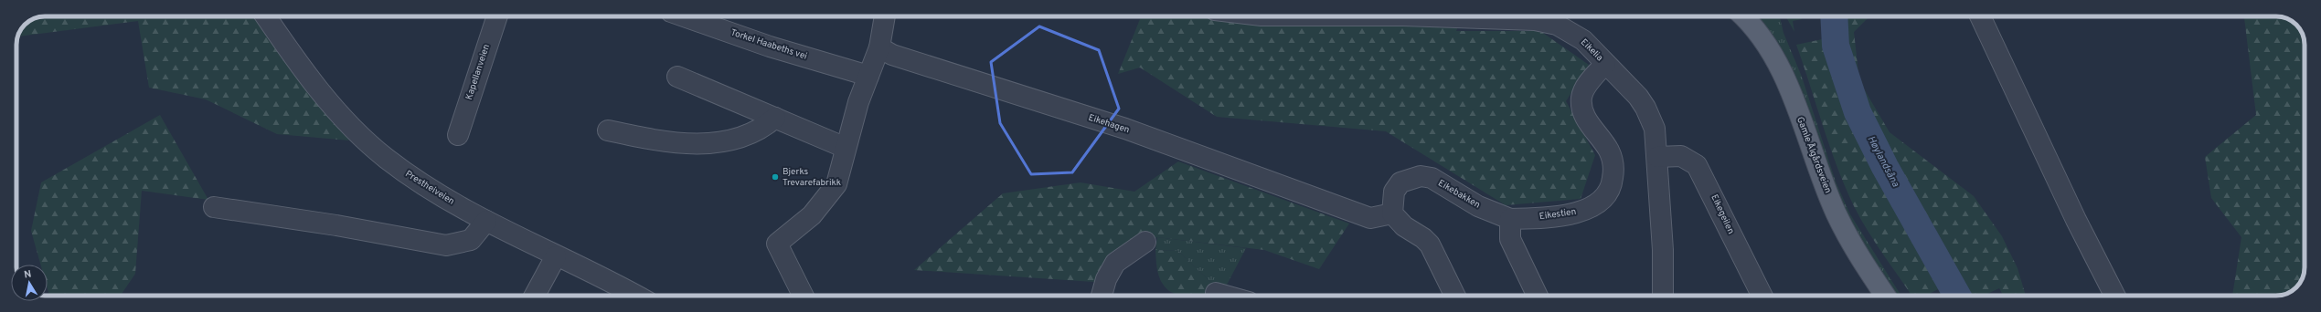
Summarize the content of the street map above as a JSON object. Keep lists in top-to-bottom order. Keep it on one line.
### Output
{"streets":{"main road":["Gamle Ålgårdsveien"],"street":["Torkel Haabeths vei","Eikelia","Kapellanveien","Eikehagen","Prestheiveien","Eikebakken","Eikestien","Eikegeilen"]},"crossings":[["Eikelia","Eikestien"],["Eikelia","Eikegeilen"],["Eikehagen","Eikebakken"],["Eikebakken","Eikestien"]],"water":["Høylandsåna"],"places":["Bjerks Trevarefabrikk"],"north":"top"}
